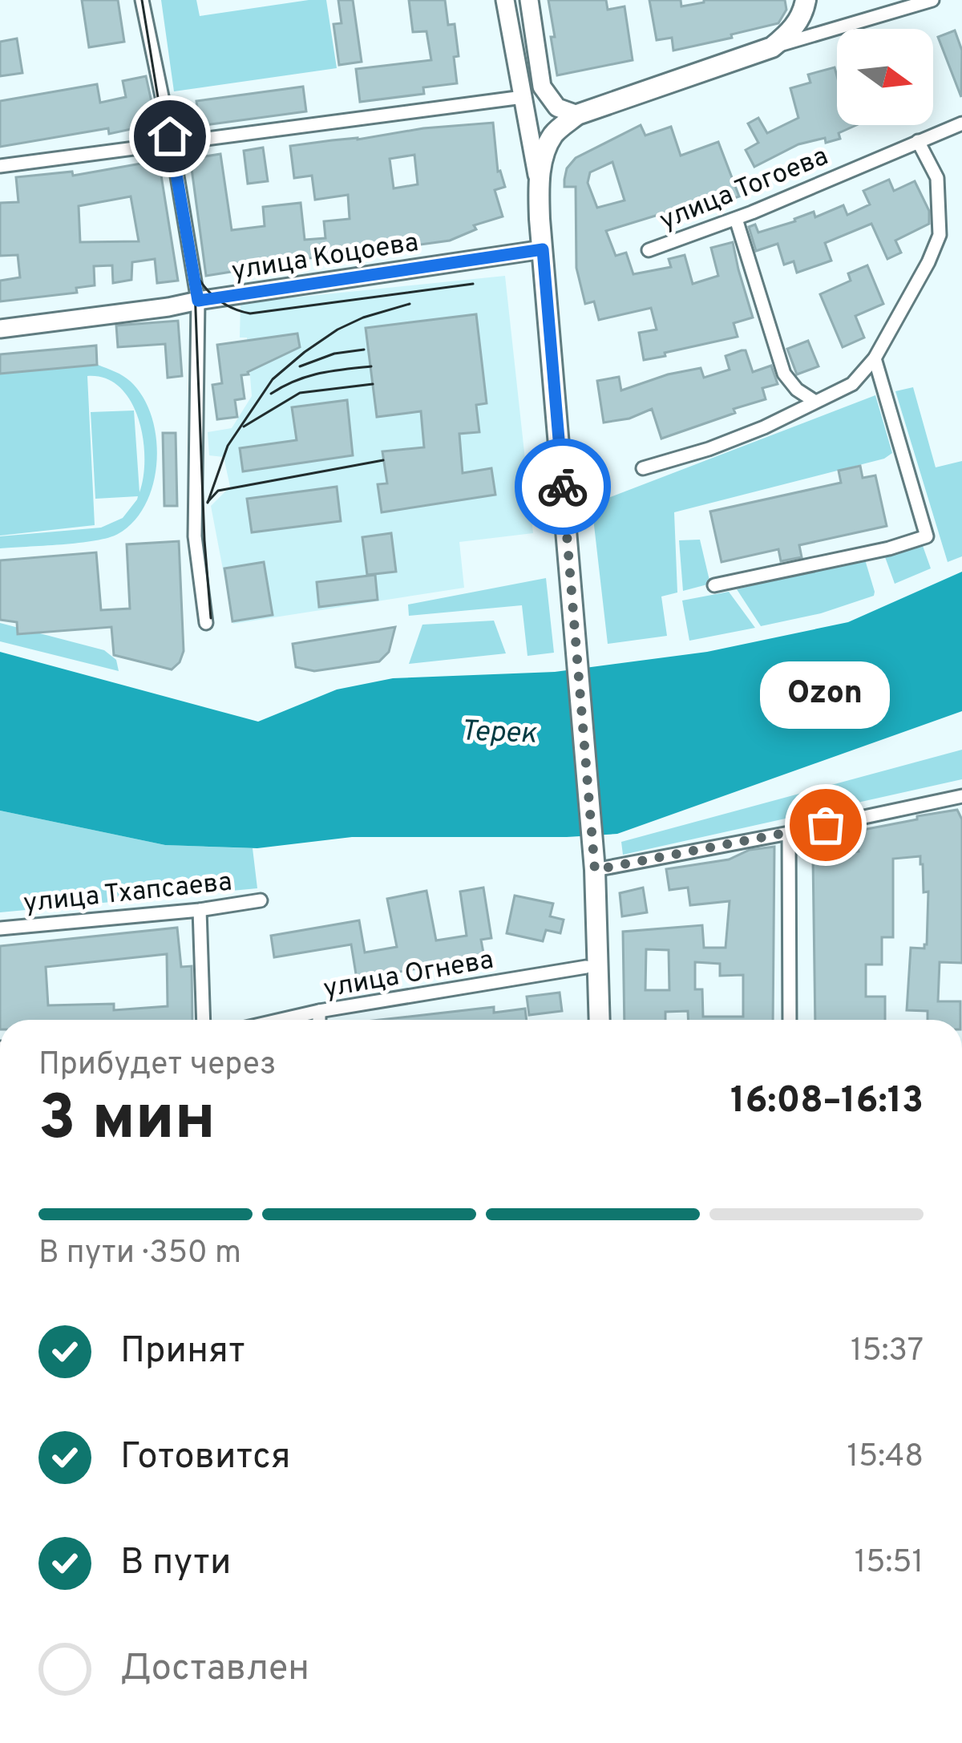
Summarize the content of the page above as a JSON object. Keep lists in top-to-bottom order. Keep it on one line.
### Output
{"streets":{"street":["улица Тогоева","улица Коцоева","улица Тхапсаева","улица Огнева"]},"water":["Терек"],"places":["Ozon"],"north":"right","page":{"bubble":"Ozon","heading":["3 мин","Прибудет через","16:08–16:13"],"bar":"В пути · 350 m","list":[["Принят","15:37"],["Готовится","15:48"],["В пути","15:51"],"Доставлен"]}}
